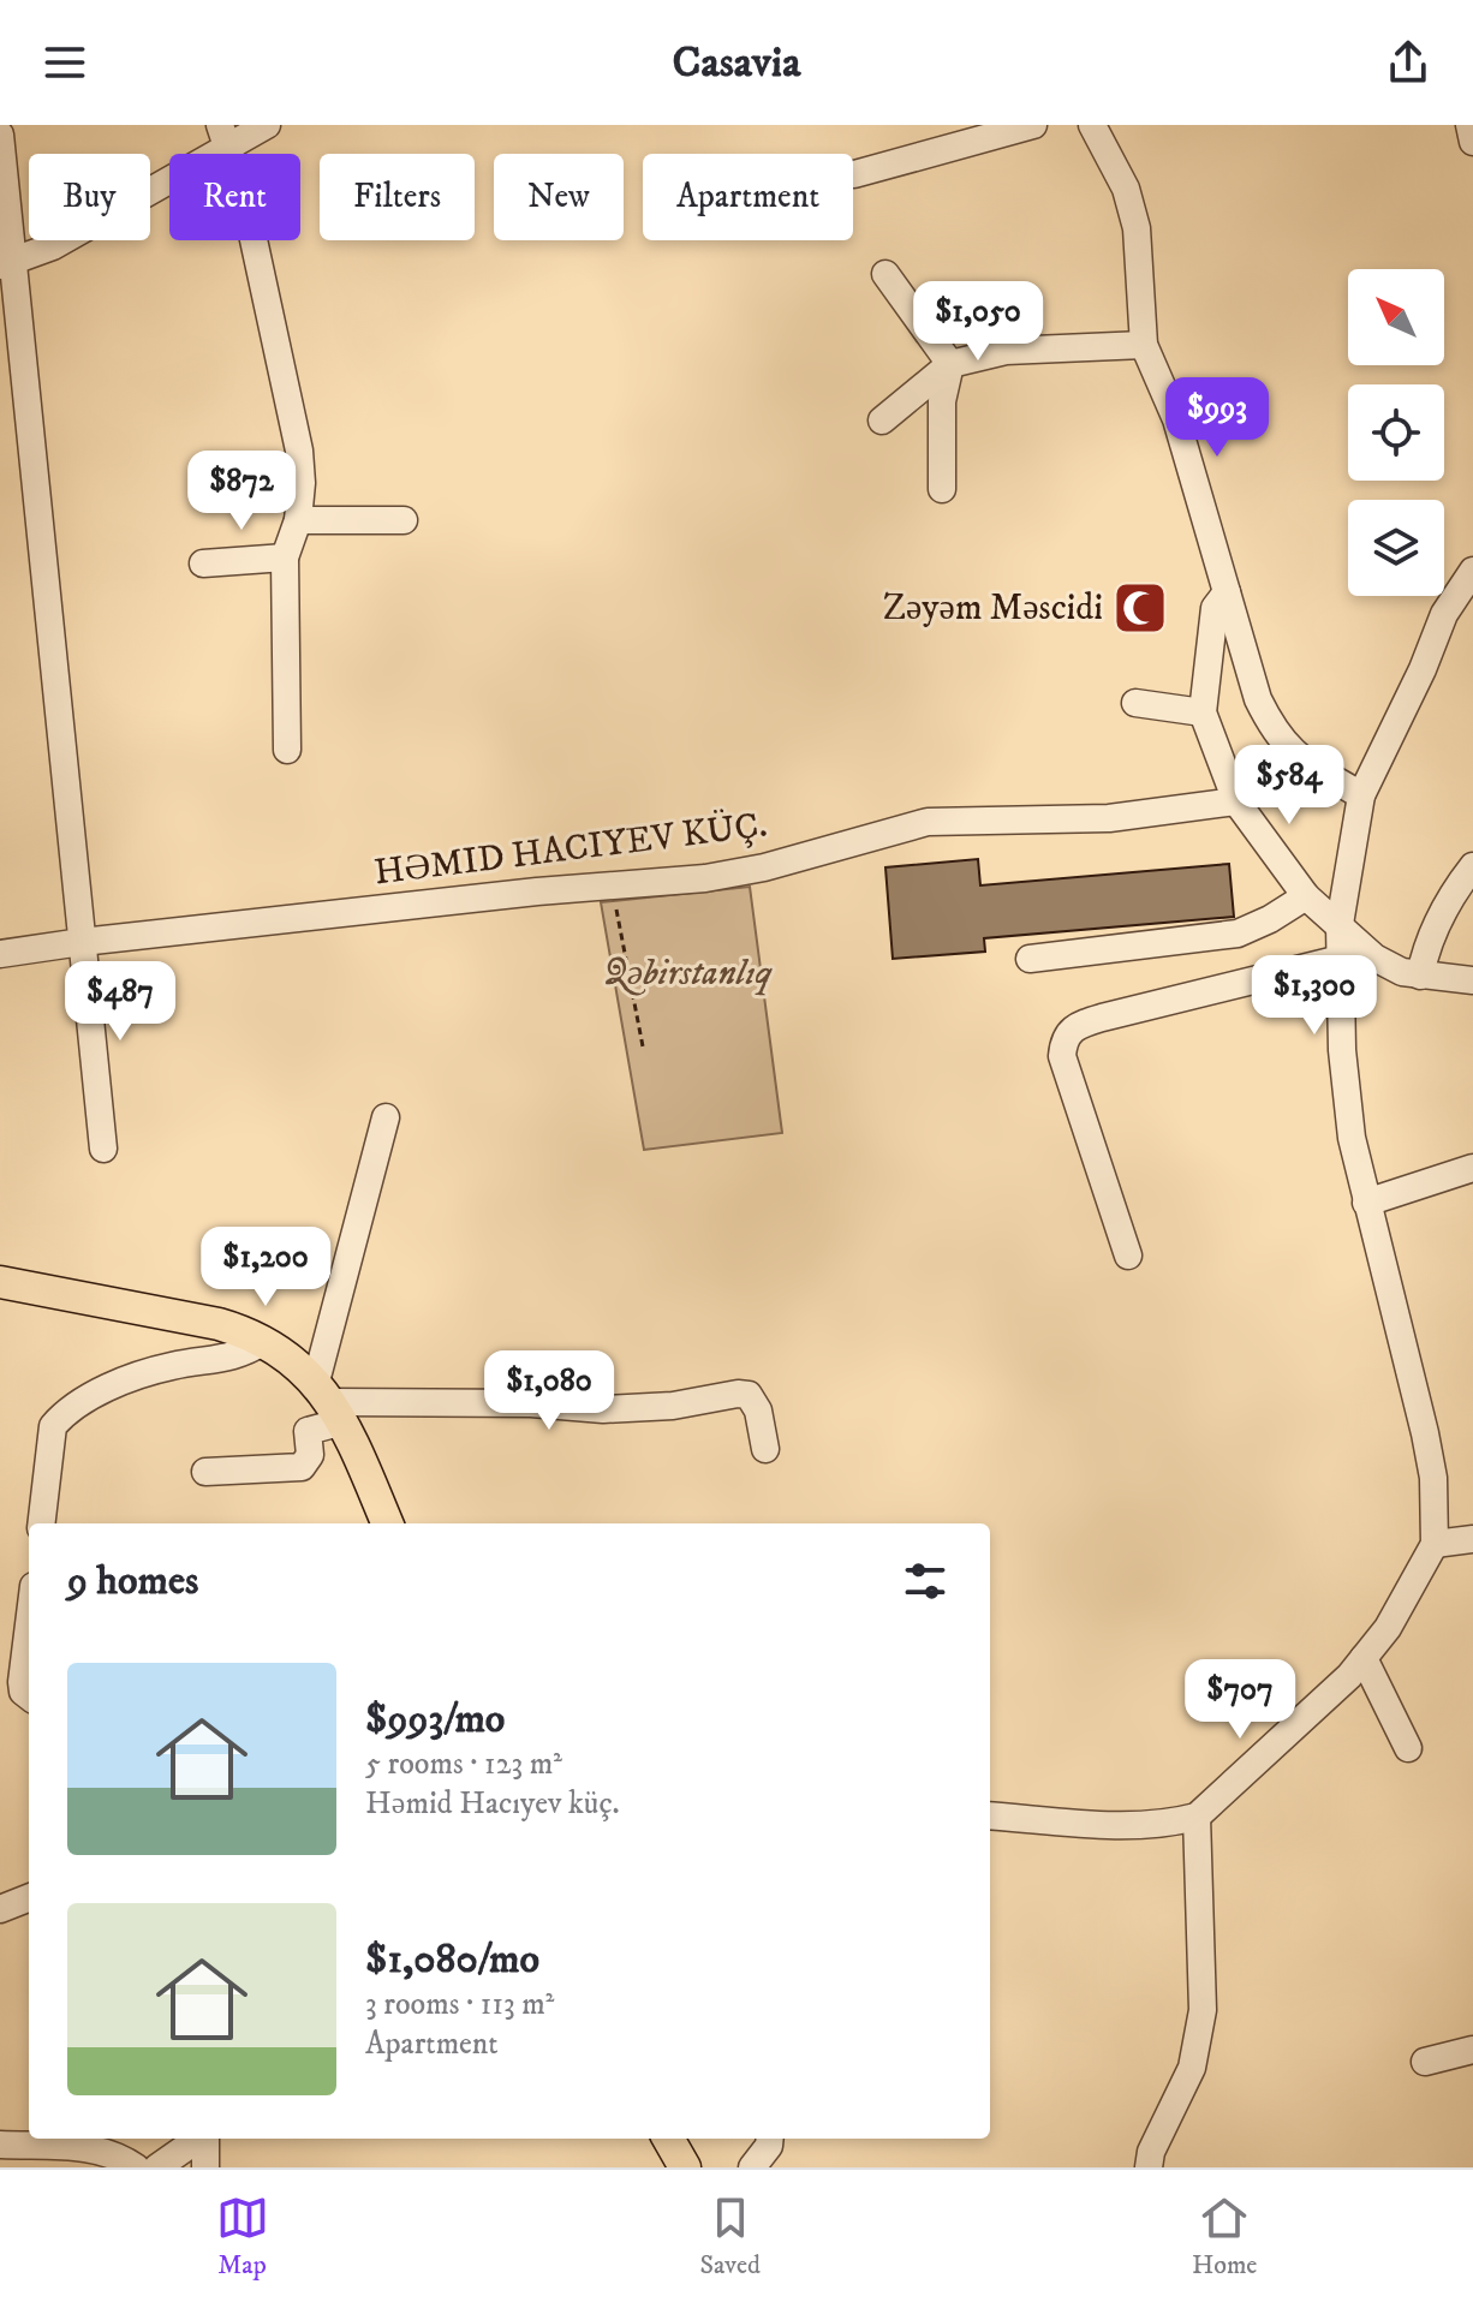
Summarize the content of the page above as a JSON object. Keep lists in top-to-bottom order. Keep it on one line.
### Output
{"parks":["Qəbirstanlıq"],"places":{"mosque":["Zəyəm Məscidi"]},"north":"top left","page":{"header":"Casavia","chip":["Buy","Rent","Filters","New","Apartment"],"price":["$1,050","$993","$872","$584","$1,300","$487","$1,200","$1,080","$707"],"heading":"9 homes","list":[{"name":"$993/mo","note":"5 rooms · 123 m² · Həmid Hacıyev küç."},{"name":"$1,080/mo","note":"3 rooms · 113 m² · Apartment"}],"tabs":["Map","Saved","Home"]}}
